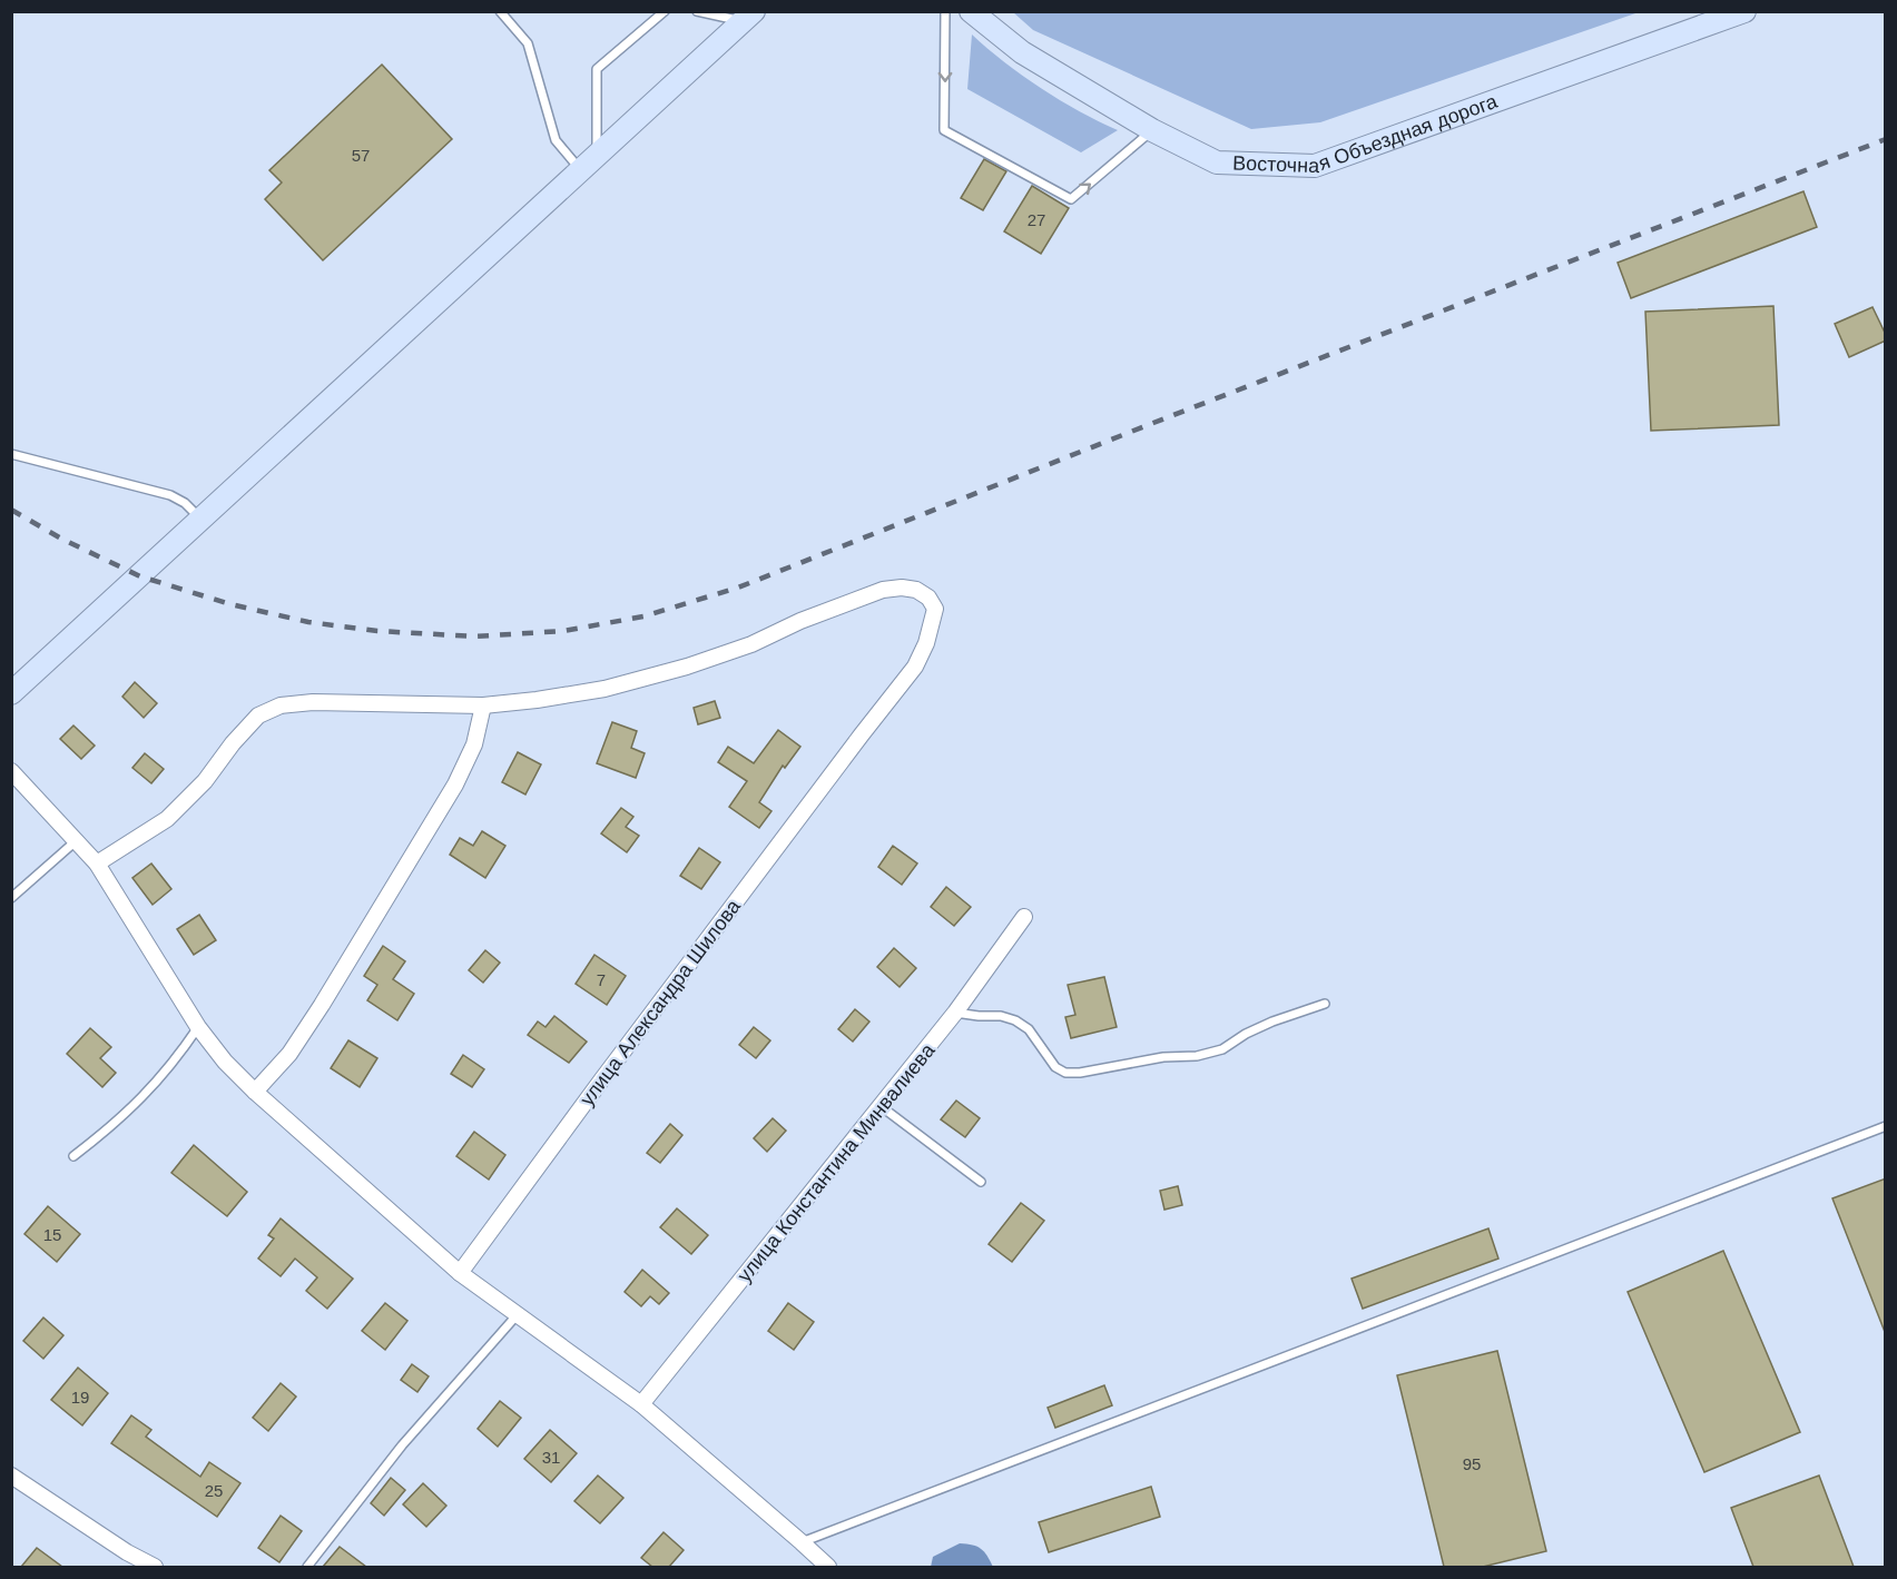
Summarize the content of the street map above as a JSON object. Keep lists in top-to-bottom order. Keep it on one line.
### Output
{"streets":{"main road":["Восточная Объездная дорога"],"street":["улица Александра Шилова","улица Константина Минвалиева"]},"house_numbers":["57","27","7","15","19","31","95","25"]}
